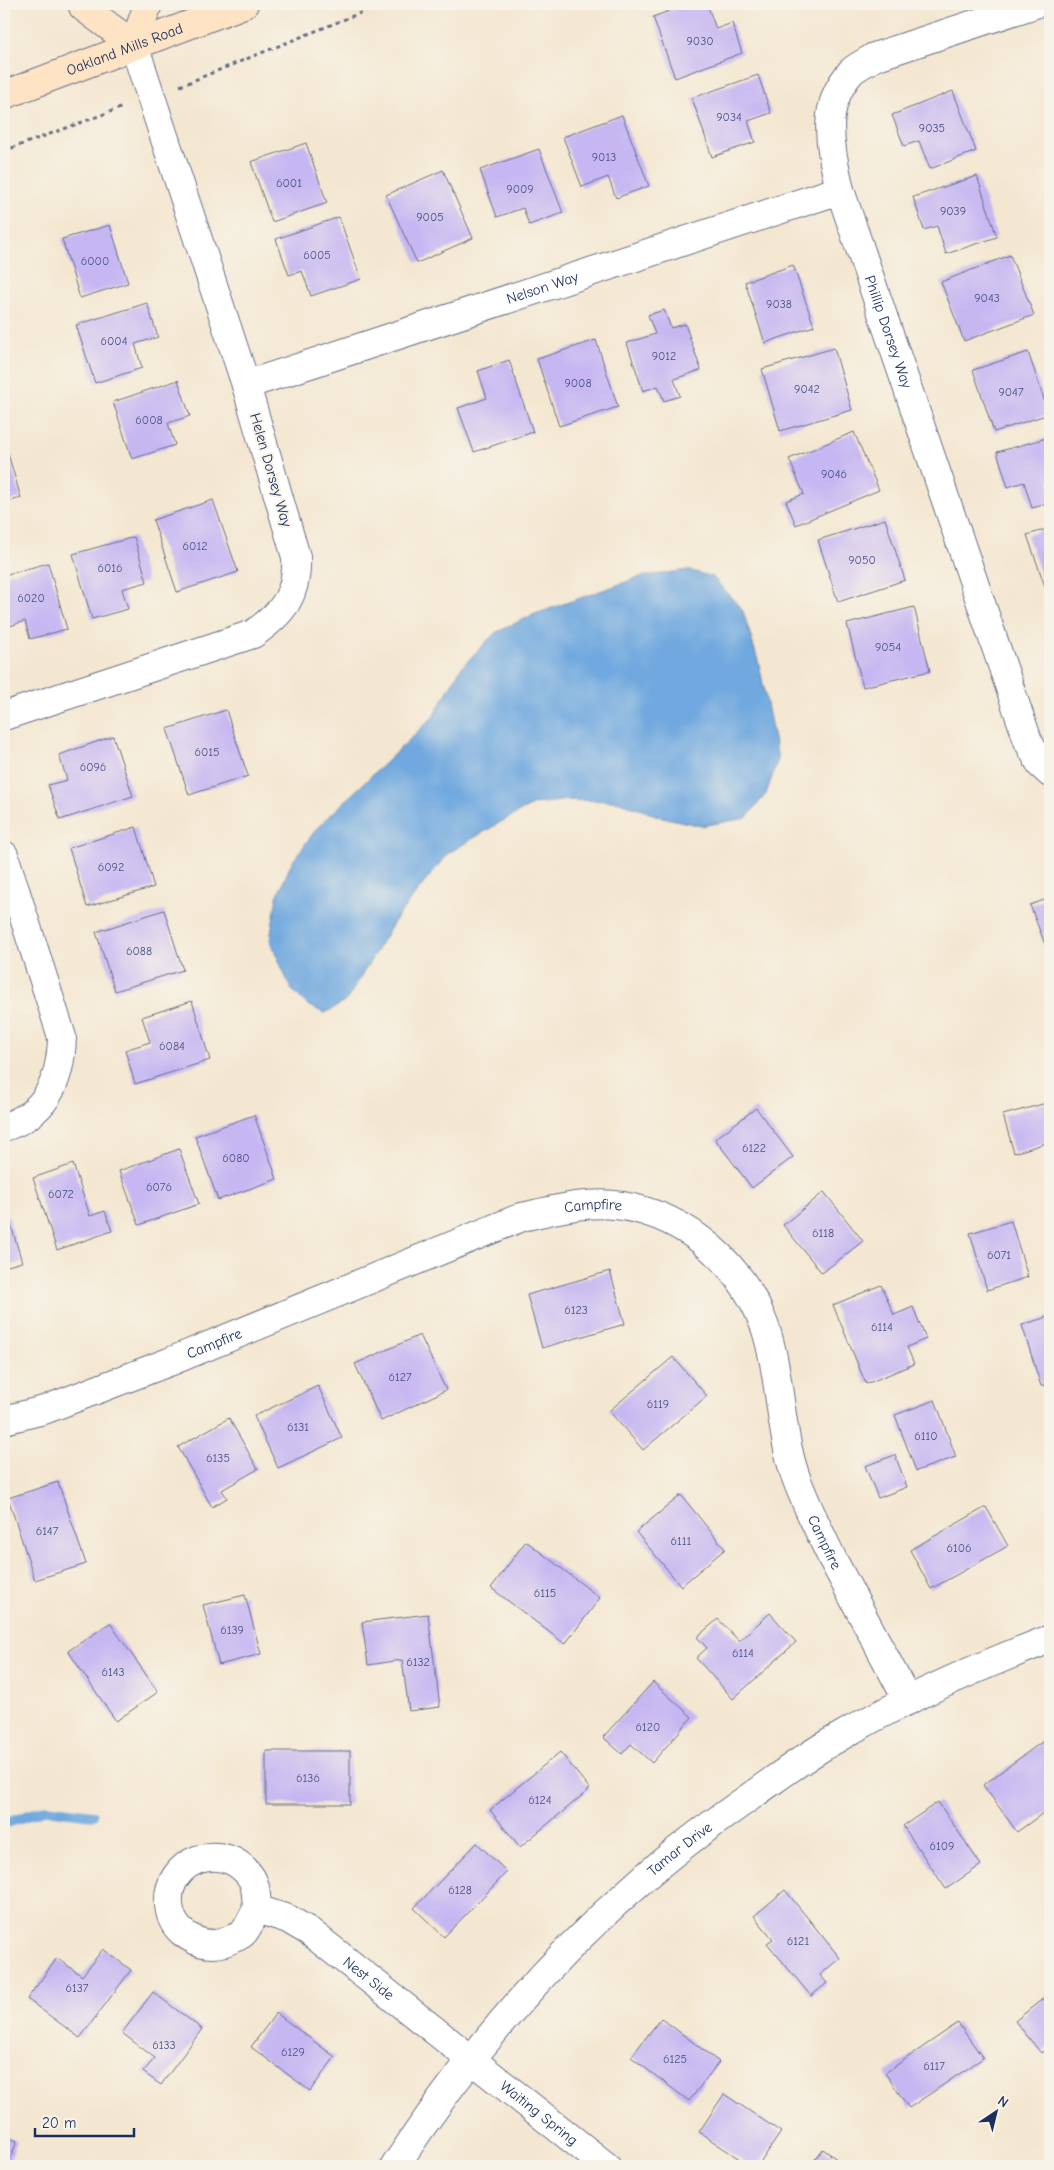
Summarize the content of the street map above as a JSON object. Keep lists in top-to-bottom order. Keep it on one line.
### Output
{"streets":{"street":["Oakland Mills Road","Nelson Way","Phillip Dorsey Way","Helen Dorsey Way","Campfire","Tamar Drive","Nest Side","Waiting Spring"]},"crossings":[["Oakland Mills Road","Helen Dorsey Way"],["Nelson Way","Phillip Dorsey Way"],["Nelson Way","Helen Dorsey Way"],["Campfire","Tamar Drive"],["Tamar Drive","Nest Side"],["Tamar Drive","Waiting Spring"],["Nest Side","Waiting Spring"]],"house_numbers":["9030","9034","9035","9013","6001","9009","9039","9005","6005","6000","9043","9038","6004","9012","9008","9042","9047","6008","9046","6012","9050","6016","6020","9054","6015","6096","6092","6088","6084","6122","6080","6076","6072","6118","6071","6123","6114","6127","6119","6131","6110","6135","6147","6111","6106","6115","6139","6114","6132","6143","6120","6136","6124","6109","6128","6121","6137","6133","6129","6125","6117"],"scale_bar":"20 m","north":"top right"}
